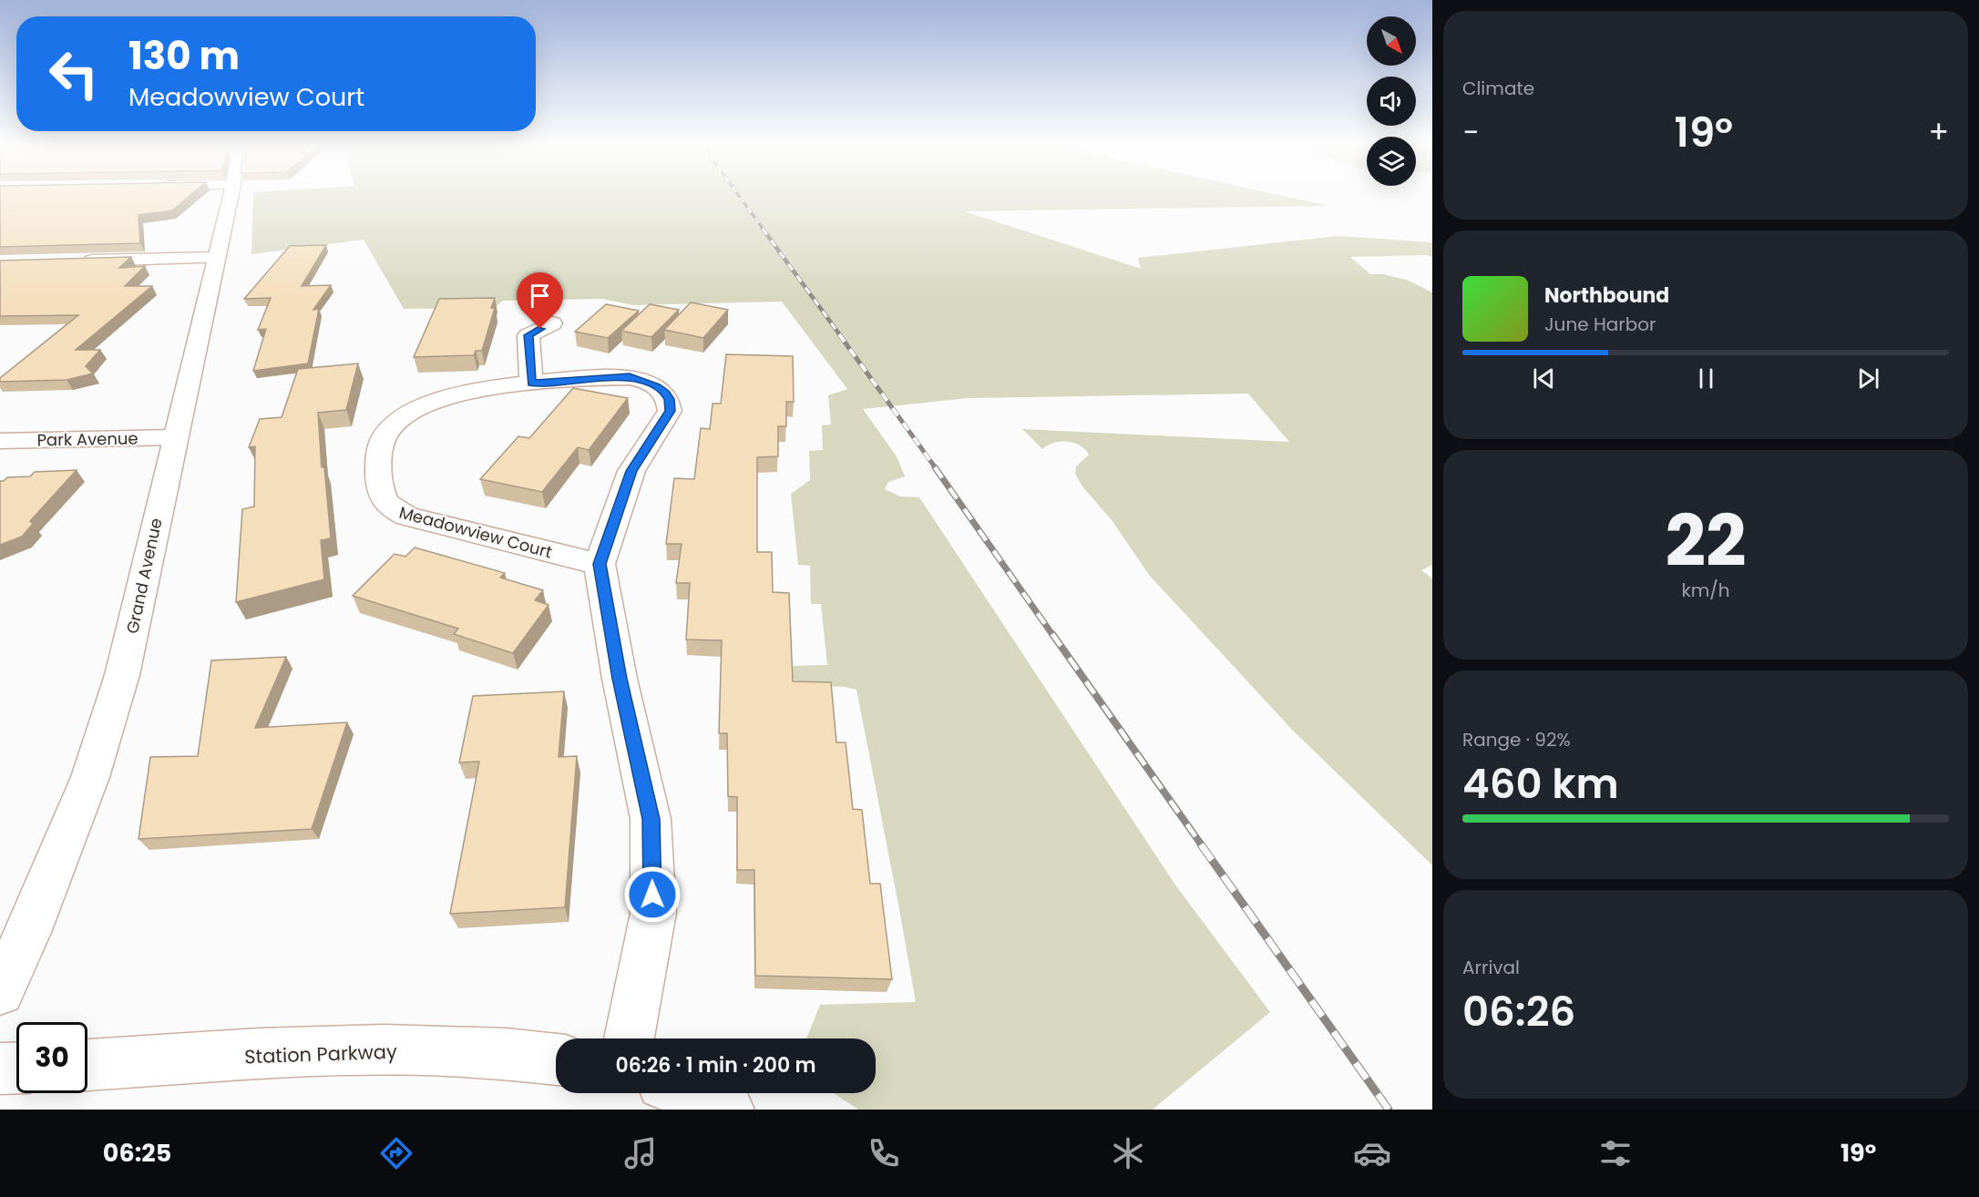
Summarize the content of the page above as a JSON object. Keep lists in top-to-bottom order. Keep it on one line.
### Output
{"streets":{"street":["Park Avenue","Meadowview Court","Grand Avenue","Station Parkway"]},"crossings":[["Park Avenue","Grand Avenue"]],"north":"bottom right","page":{"tile":["Climate",["22","km/h"],["Range · 92%","460 km"],["Arrival","06:26"]],"turn":["130 m","Meadowview Court"],"heat":["−","19°","+"],"song":["Northbound","June Harbor"],"limit":"30","trip":"06:26 · 1 min · 200 m","tabs":["06:25","19°"]}}
